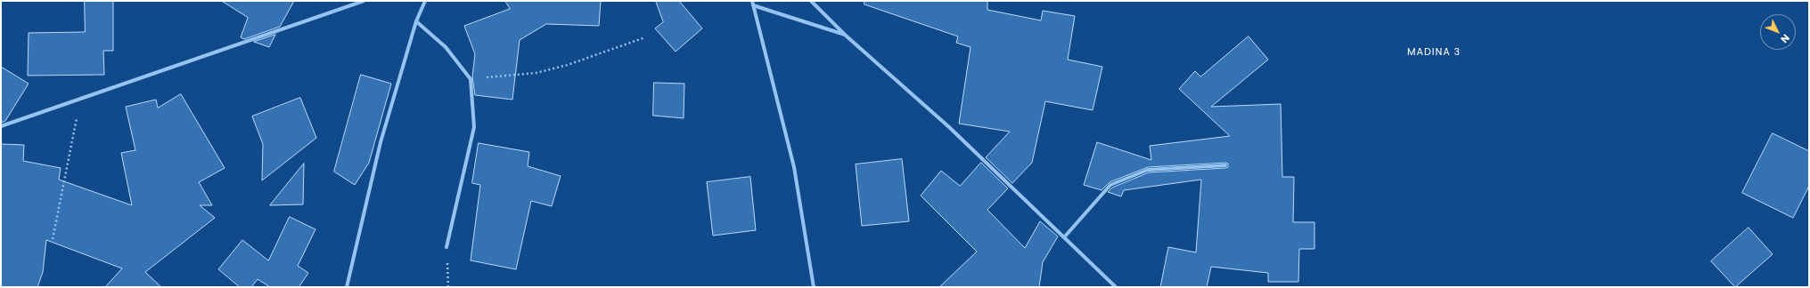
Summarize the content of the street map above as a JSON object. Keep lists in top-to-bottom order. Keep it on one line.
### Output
{"districts":["MADINA 3"],"north":"bottom right"}
